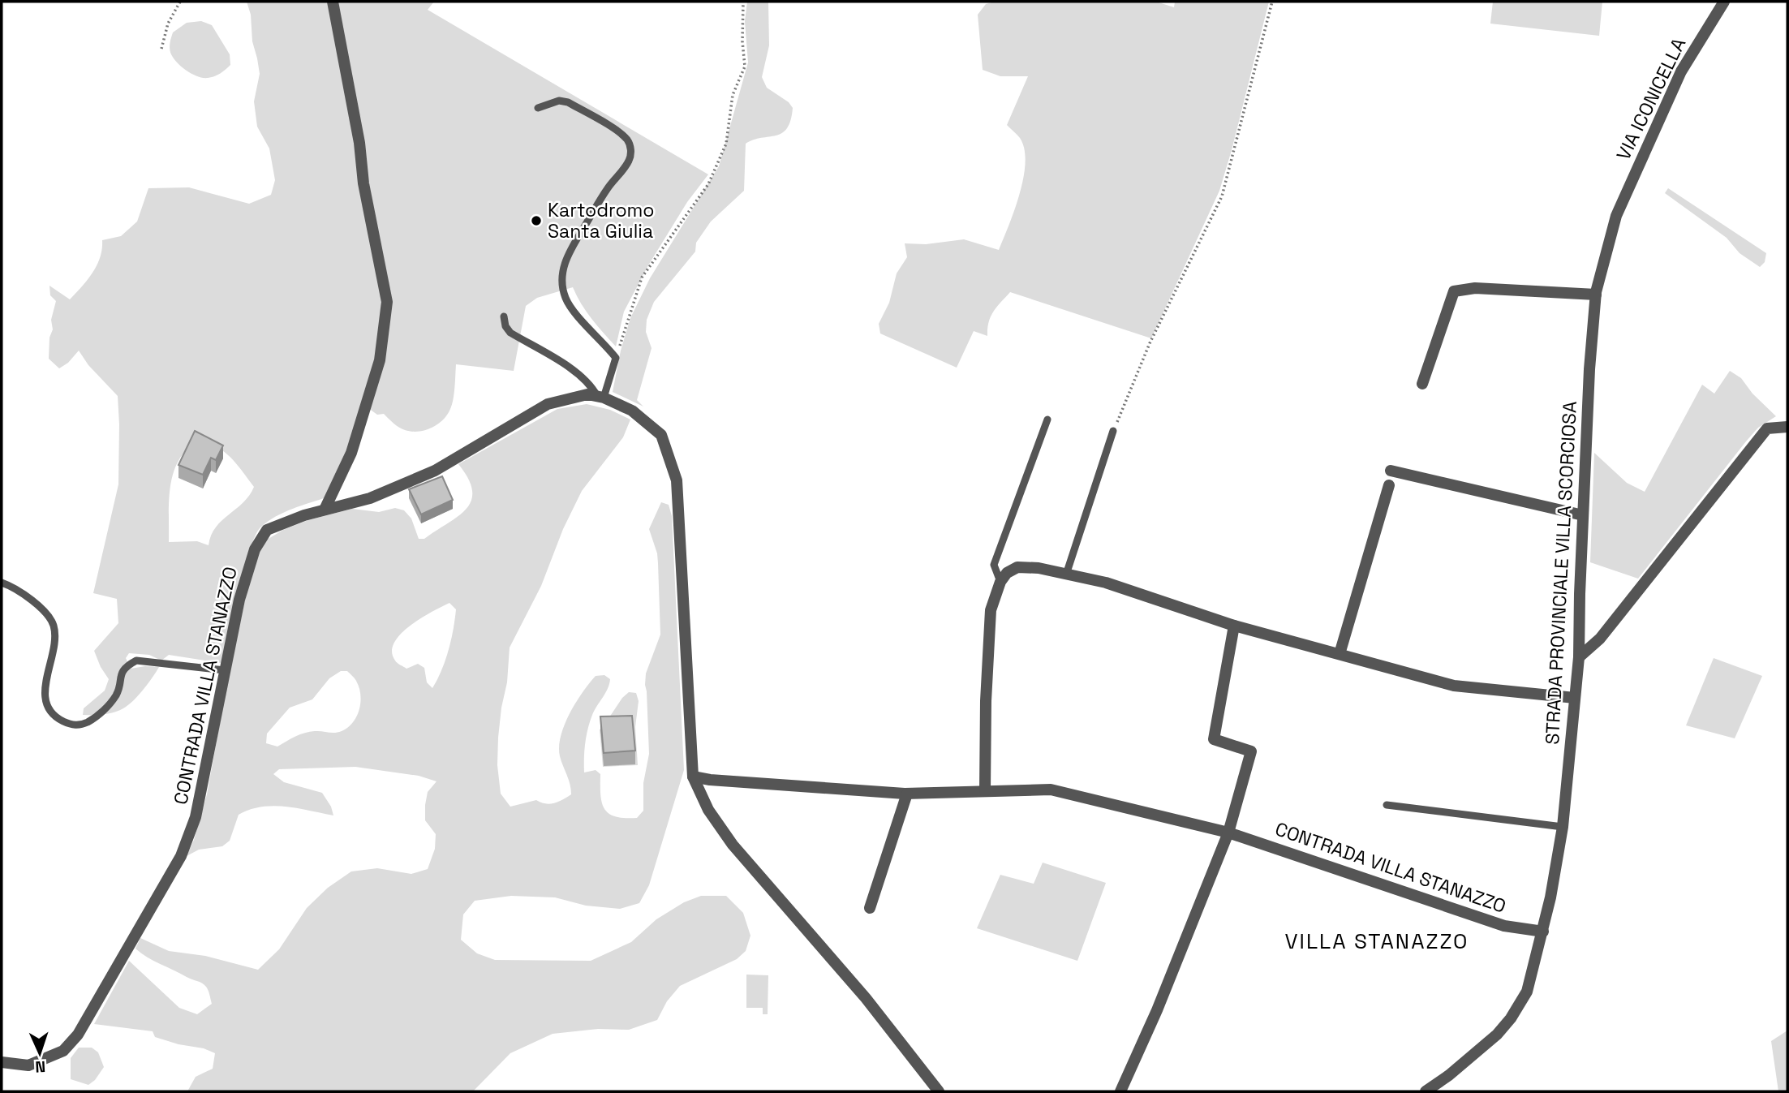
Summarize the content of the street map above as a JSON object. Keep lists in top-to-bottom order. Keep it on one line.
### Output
{"streets":{"street":["VIA ICONICELLA","STRADA PROVINCIALE VILLA SCORCIOSA","CONTRADA VILLA STANAZZO"]},"crossings":[["VIA ICONICELLA","STRADA PROVINCIALE VILLA SCORCIOSA"],["STRADA PROVINCIALE VILLA SCORCIOSA","CONTRADA VILLA STANAZZO"]],"districts":["VILLA STANAZZO"],"places":["Kartodromo Santa Giulia"],"north":"bottom"}
